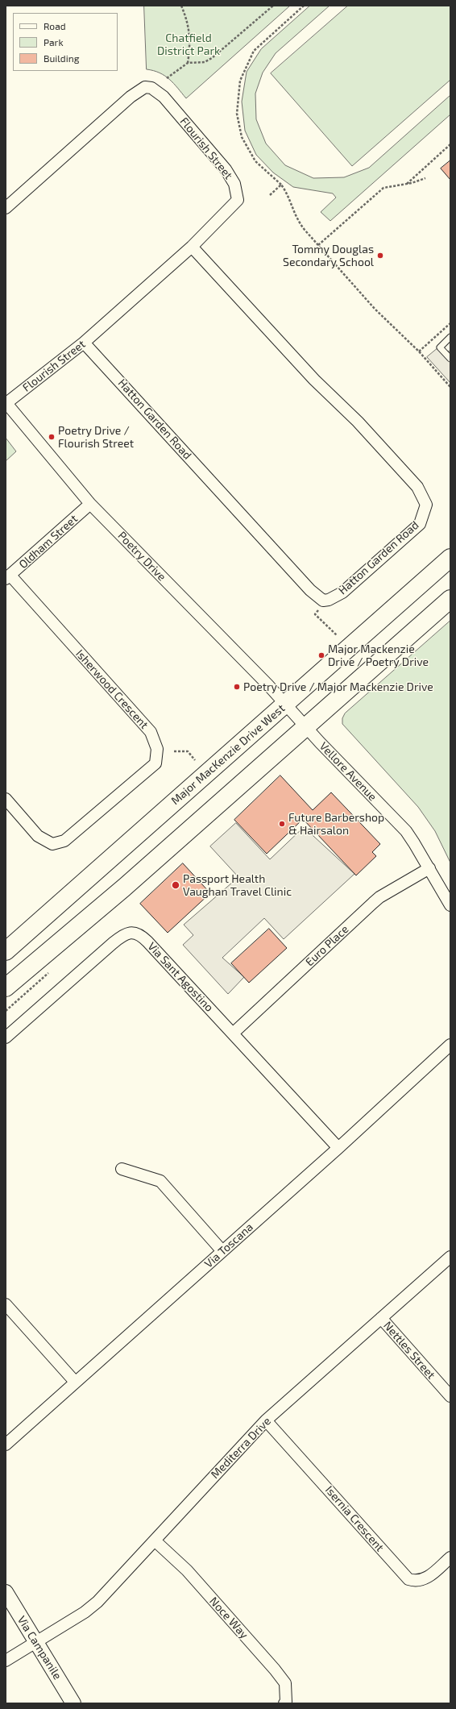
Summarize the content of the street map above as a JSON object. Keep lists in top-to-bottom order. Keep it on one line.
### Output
{"streets":{"main road":["Major MacKenzie Drive West"],"street":["Flourish Street","Hatton Garden Road","Oldham Street","Poetry Drive","Isherwood Crescent","Vellore Avenue","Euro Place","Via Sant Agostino","Via Toscana","Nettles Street","Mediterra Drive","Isernia Crescent","Noce Way","Via Campanile"]},"crossings":[["Flourish Street","Hatton Garden Road"],["Flourish Street","Poetry Drive"],["Oldham Street","Poetry Drive"],["Oldham Street","Isherwood Crescent"],["Poetry Drive","Major MacKenzie Drive West"],["Poetry Drive","Vellore Avenue"],["Major MacKenzie Drive West","Vellore Avenue"],["Vellore Avenue","Euro Place"],["Euro Place","Via Sant Agostino"],["Via Sant Agostino","Via Toscana"],["Nettles Street","Mediterra Drive"],["Mediterra Drive","Isernia Crescent"],["Mediterra Drive","Noce Way"],["Mediterra Drive","Via Campanile"]],"parks":["Chatfield District Park"],"places":["Tommy Douglas Secondary School","Poetry Drive / Flourish Street","Major Mackenzie Drive / Poetry Drive","Poetry Drive / Major Mackenzie Drive","Future Barbershop & Hairsalon","Passport Health Vaughan Travel Clinic"],"legend":["Road","Park","Building"]}
